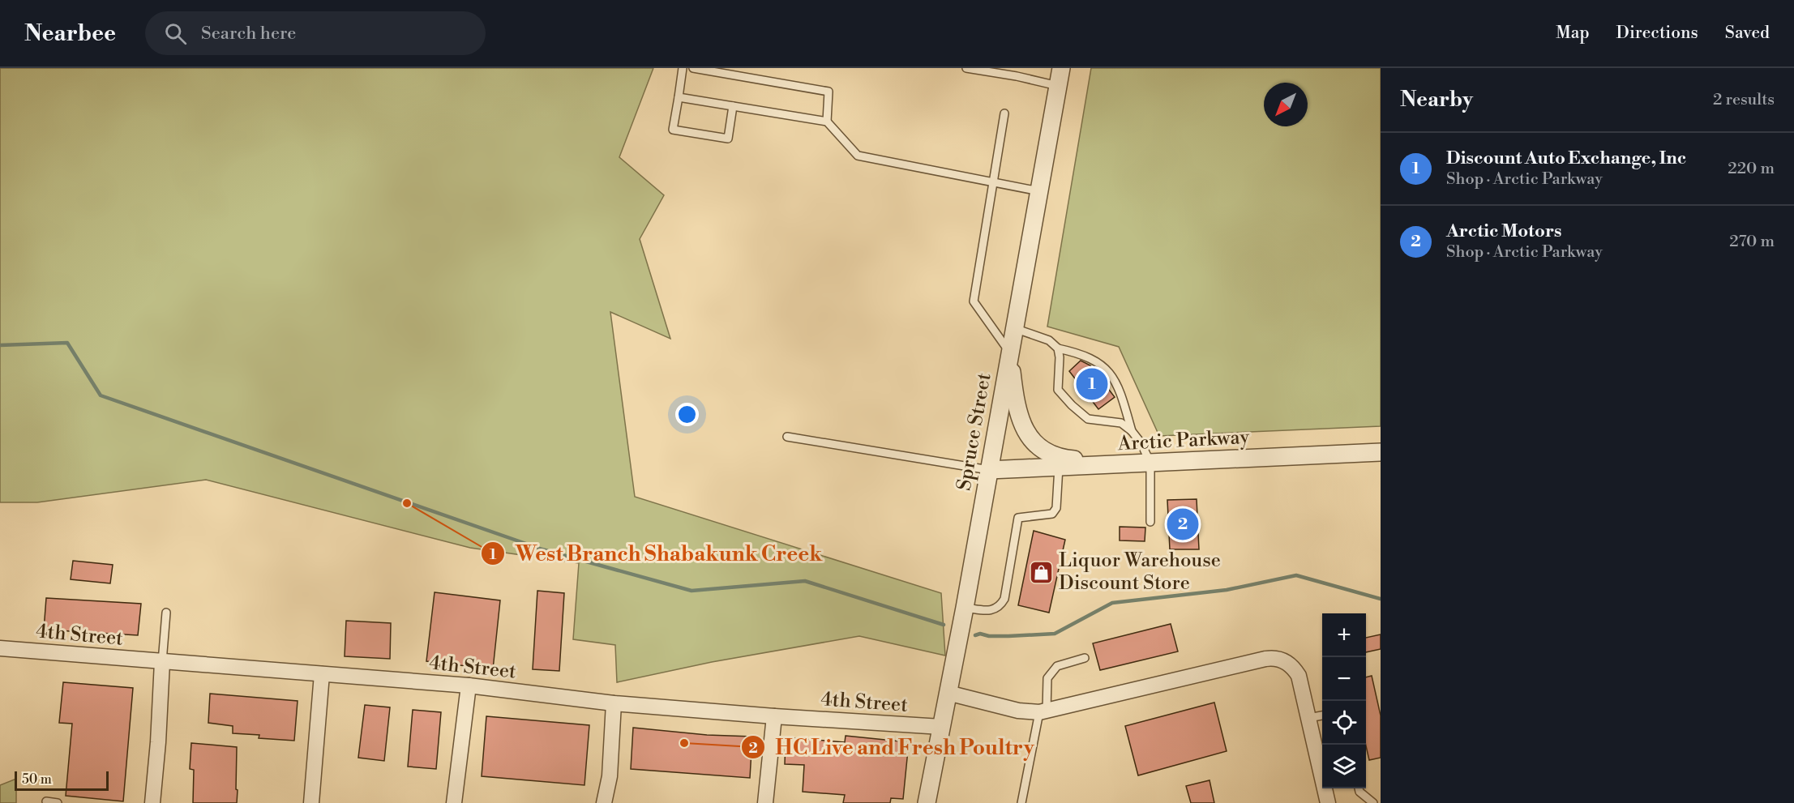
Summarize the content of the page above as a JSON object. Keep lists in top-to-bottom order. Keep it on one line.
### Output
{"streets":{"street":["Spruce Street","Arctic Parkway","4th Street"]},"crossings":[["Spruce Street","Arctic Parkway"],["Spruce Street","4th Street"]],"places":{"other":["West Branch Shabakunk Creek","HC Live and Fresh Poultry"],"shop":["Liquor Warehouse Discount Store"]},"scale_bar":"50 m","north":"bottom left","page":{"header":"Nearbee","search":"Search here","nav":["Map","Directions","Saved"],"heading":["Nearby","2 results"],"list":[{"mark":"1","name":"Discount Auto Exchange, Inc","note":"Shop · Arctic Parkway","value":"220 m"},{"mark":"2","name":"Arctic Motors","note":"Shop · Arctic Parkway","value":"270 m"}],"pins":["1","2"],"map_buttons":["+","−"],"scale":"50 m"}}
